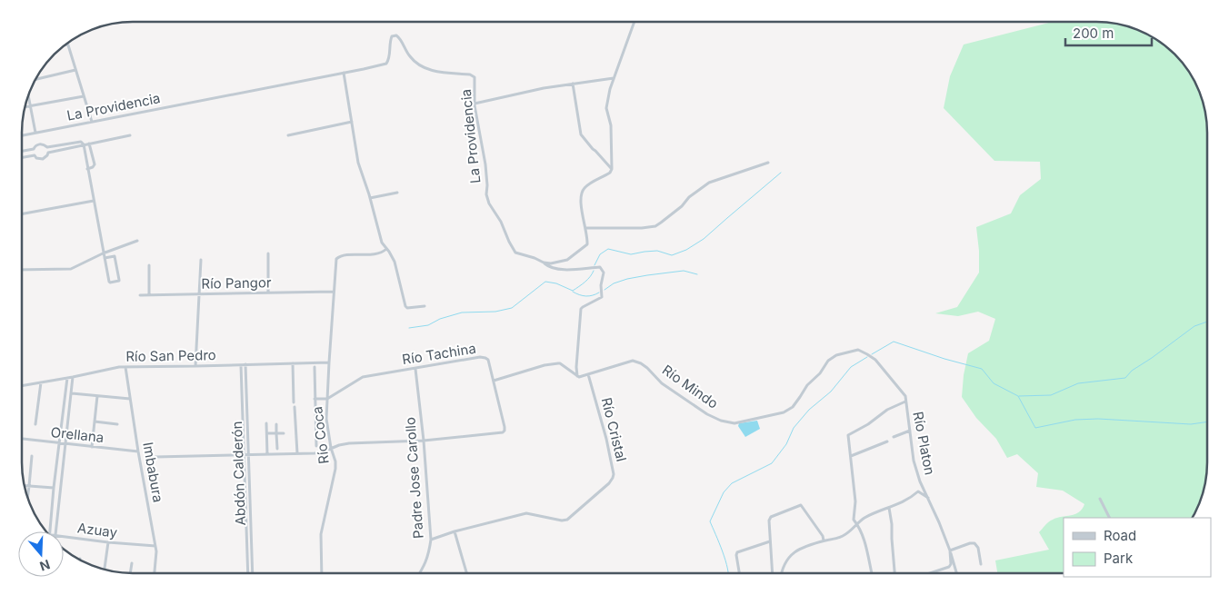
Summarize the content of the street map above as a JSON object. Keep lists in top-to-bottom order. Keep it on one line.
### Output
{"streets":{"street":["La Providencia","Río Pangor","Río Tachina","Río San Pedro","Río Mindo","Río Cristal","Orellana","Río Coca","Río Platon","Imbabura","Abdón Calderón","Padre Jose Carollo","Azuay"]},"crossings":[["Río Pangor","Río Coca"],["Río Tachina","Río Coca"],["Río Tachina","Padre Jose Carollo"],["Río San Pedro","Río Coca"],["Río San Pedro","Imbabura"],["Río San Pedro","Abdón Calderón"],["Río Mindo","Río Cristal"],["Río Mindo","Río Platon"],["Río Cristal","Padre Jose Carollo"],["Orellana","Imbabura"],["Imbabura","Azuay"]],"legend":["Road","Park"],"scale_bar":"200 m","north":"bottom"}
